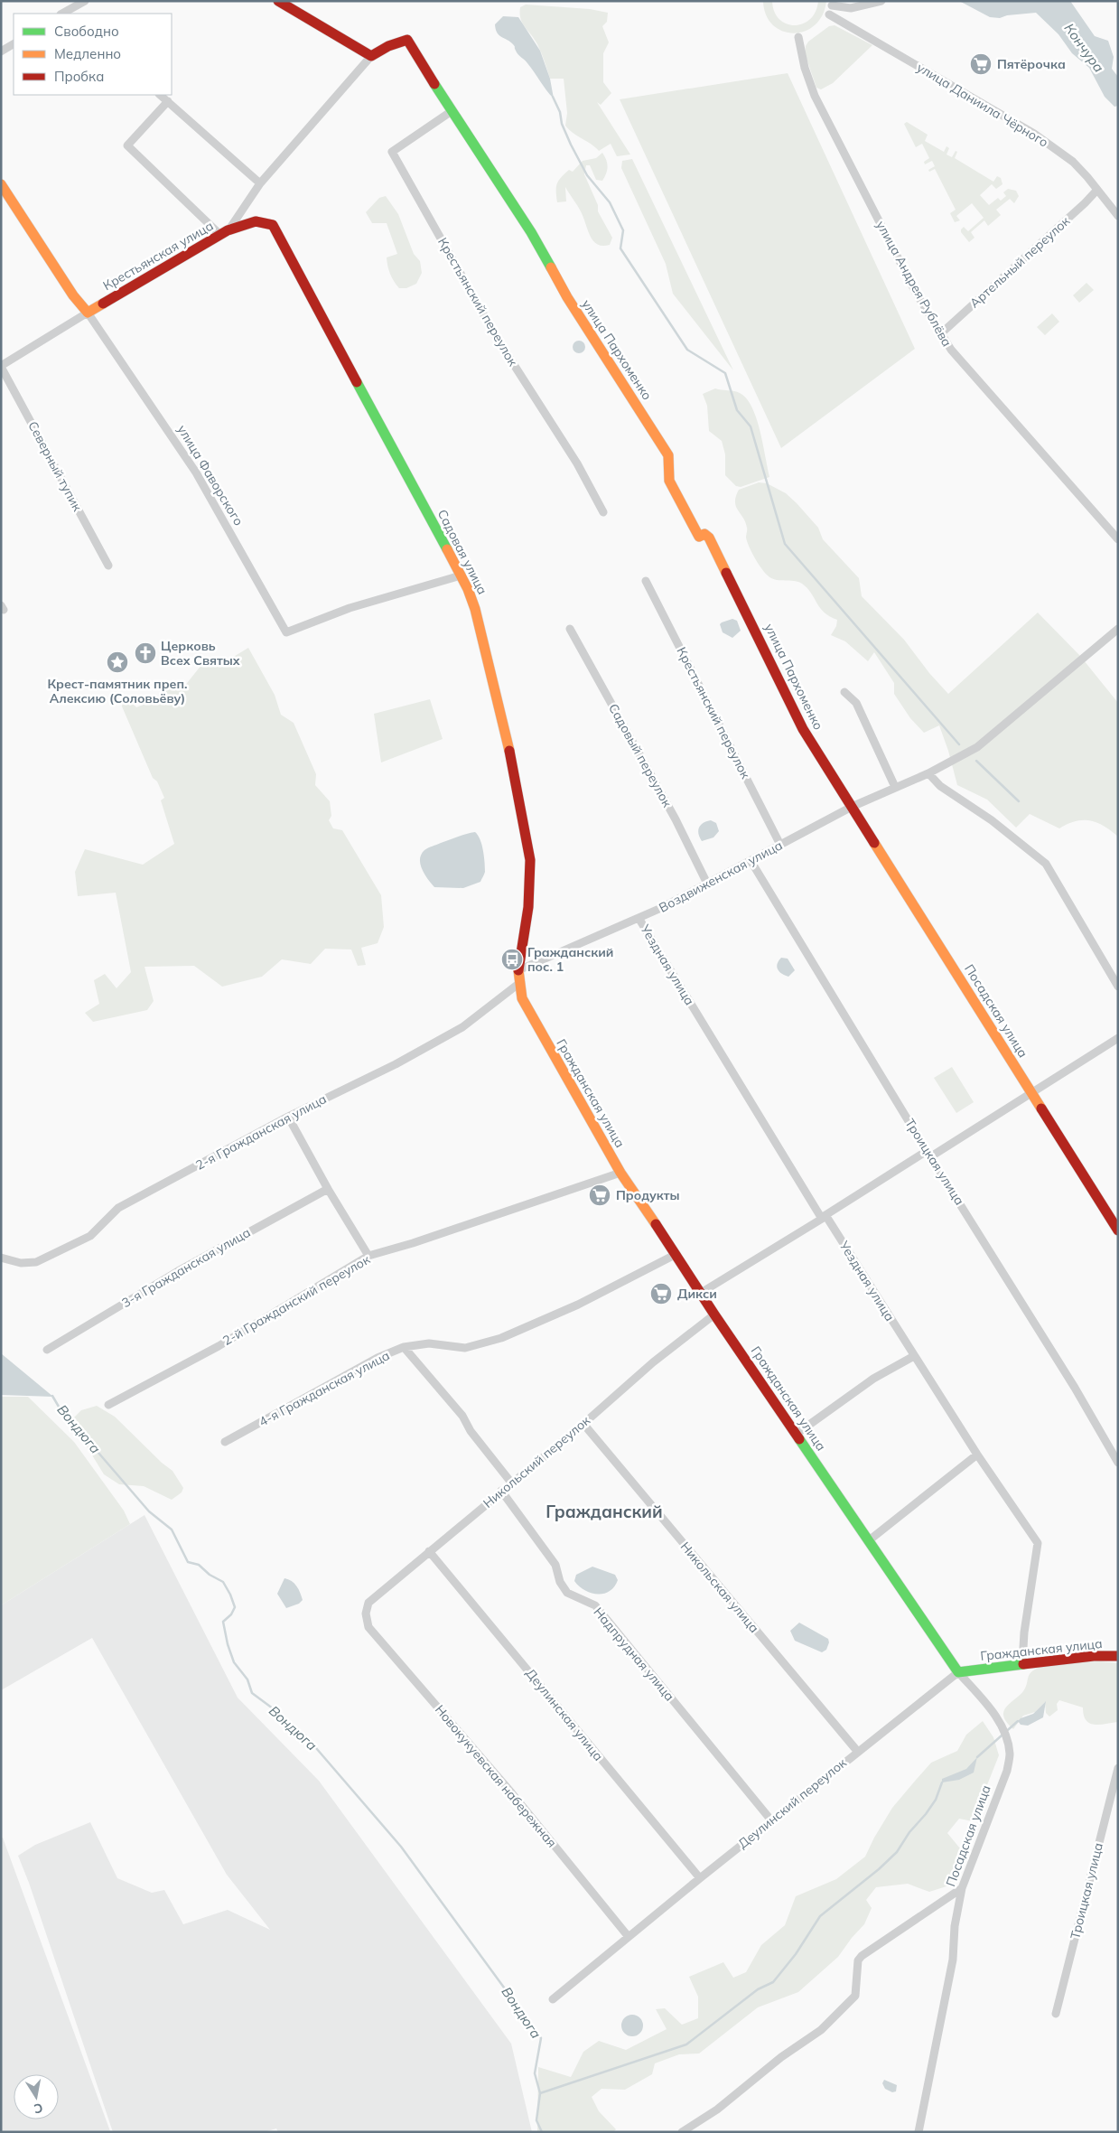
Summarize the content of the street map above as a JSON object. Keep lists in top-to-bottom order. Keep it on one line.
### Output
{"streets":{"street":["улица Даниила Чёрного","Крестьянская улица","Артельный переулок","улица Андрея Рублёва","Крестьянский переулок","улица Пархоменко","Северный тупик","улица Фаворского","Садовая улица","Садовый переулок","Воздвиженская улица","Уездная улица","Посадская улица","Гражданская улица","2-я Гражданская улица","Троицкая улица","3-я Гражданская улица","2-й Гражданский переулок","4-я Гражданская улица","Никольский переулок","Никольская улица","Надпрудная улица","Деулинская улица","Новокукуевская набережная","Деулинский переулок"]},"crossings":[["улица Даниила Чёрного","Артельный переулок"],["Крестьянская улица","улица Пархоменко"],["Крестьянская улица","Северный тупик"],["Крестьянская улица","улица Фаворского"],["Крестьянская улица","Садовая улица"],["Артельный переулок","улица Андрея Рублёва"],["Крестьянский переулок","улица Пархоменко"],["Крестьянский переулок","Воздвиженская улица"],["улица Пархоменко","Воздвиженская улица"],["улица Пархоменко","Посадская улица"],["улица Фаворского","Садовая улица"],["Садовая улица","Воздвиженская улица"],["Садовая улица","Гражданская улица"],["Садовая улица","2-я Гражданская улица"],["Садовый переулок","Воздвиженская улица"],["Воздвиженская улица","Уездная улица"],["Воздвиженская улица","Посадская улица"],["Воздвиженская улица","Троицкая улица"],["Уездная улица","Гражданская улица"],["Посадская улица","Гражданская улица"],["Посадская улица","Деулинский переулок"],["Гражданская улица","2-й Гражданский переулок"],["Гражданская улица","4-я Гражданская улица"],["Гражданская улица","Никольский переулок"],["Гражданская улица","Деулинский переулок"],["Никольский переулок","Никольская улица"],["Никольский переулок","Надпрудная улица"],["Никольский переулок","Деулинская улица"],["Никольский переулок","Новокукуевская набережная"],["Никольская улица","Деулинский переулок"],["Надпрудная улица","Деулинский переулок"],["Деулинская улица","Деулинский переулок"],["Новокукуевская набережная","Деулинский переулок"]],"districts":["Гражданский"],"water":["Кончура","Вондюга"],"places":{"supermarket":["Пятёрочка","Продукты","Дикси"],"church":["Церковь Всех Святых"],"place":["Крест-памятник преп. Алексию (Соловьёву)"],"bus stop":["Гражданский пос. 1"]},"legend":["Свободно","Медленно","Пробка"],"north":"bottom"}
